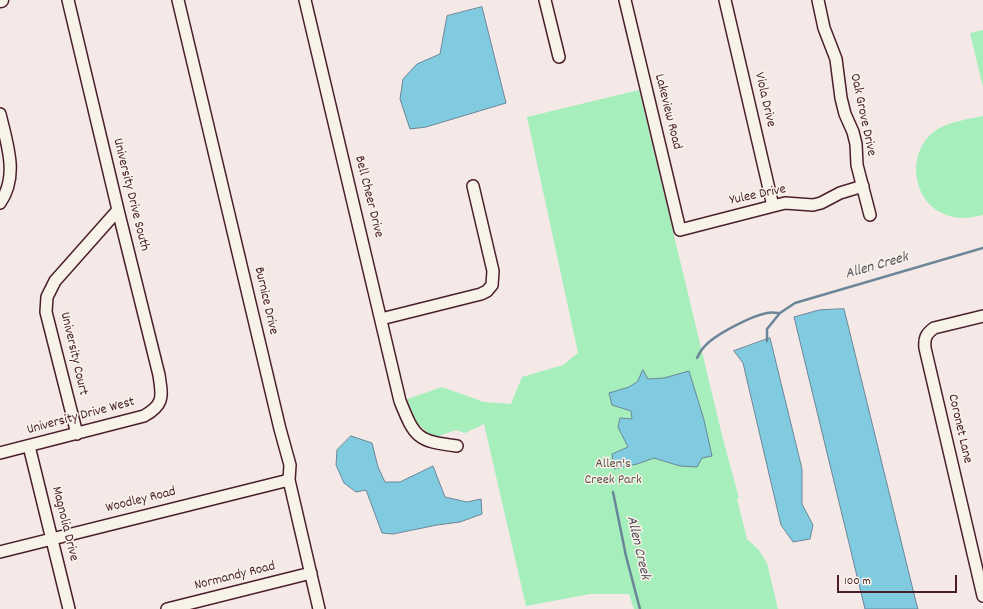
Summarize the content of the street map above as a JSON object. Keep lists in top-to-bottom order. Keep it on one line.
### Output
{"streets":{"street":["Viola Drive","Lakeview Road","Oak Grove Drive","University Drive South","Yulee Drive","Bell Cheer Drive","Burnice Drive","University Court","University Drive West","Coronet Lane","Woodley Road","Magnolia Drive","Normandy Road"]},"crossings":[["Viola Drive","Yulee Drive"],["Lakeview Road","Yulee Drive"],["Oak Grove Drive","Yulee Drive"],["University Drive South","University Court"],["University Drive South","University Drive West"],["Burnice Drive","Woodley Road"],["Burnice Drive","Normandy Road"],["University Court","University Drive West"],["University Drive West","Magnolia Drive"],["Woodley Road","Magnolia Drive"]],"water":["Allen Creek"],"parks":["Allen's Creek Park"],"scale_bar":"100 m"}
